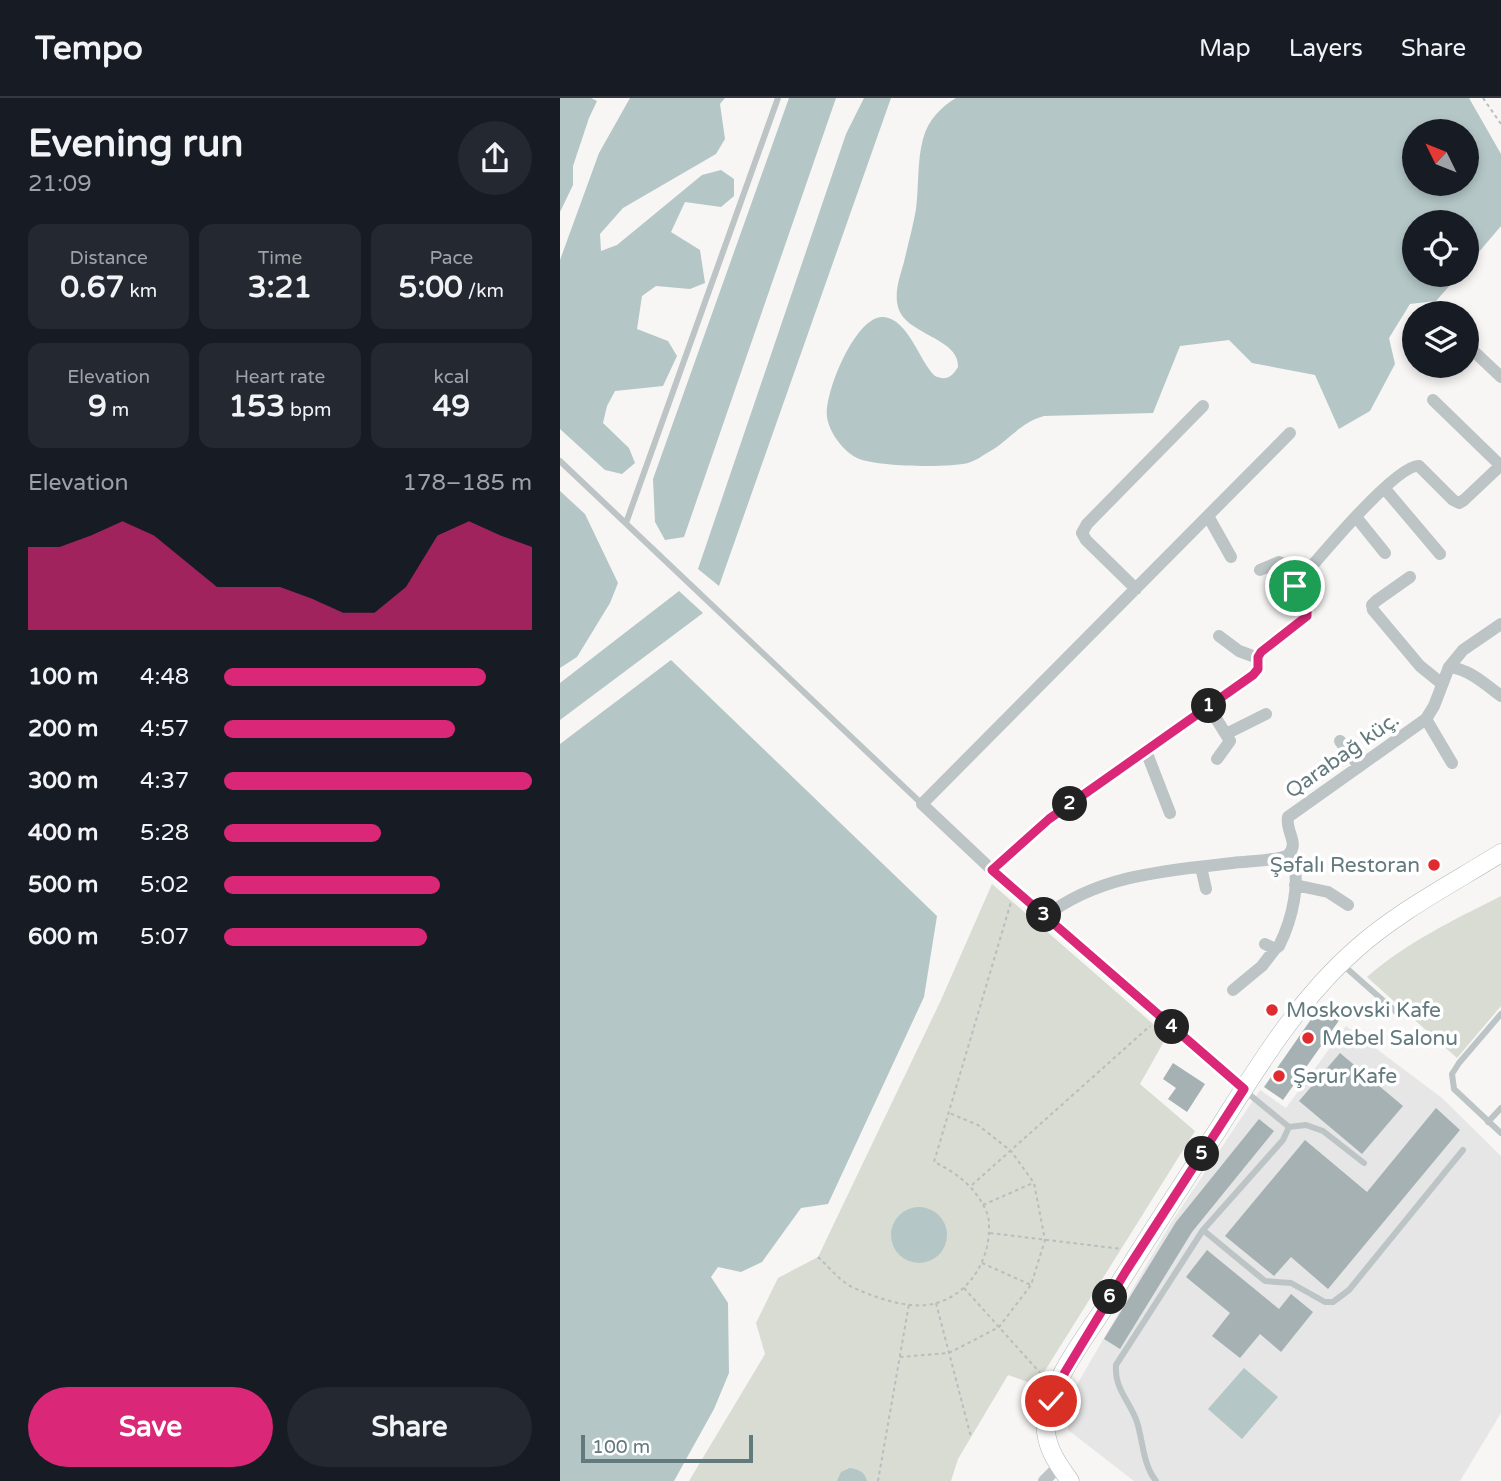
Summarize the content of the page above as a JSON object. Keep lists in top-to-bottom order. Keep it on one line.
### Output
{"streets":{"street":["Qarabağ küç."]},"places":["Şəfalı Restoran","Moskovski Kafe","Mebel Salonu","Şərur Kafe"],"scale_bar":"100 m","north":"top left","page":{"header":"Tempo","nav":["Map","Layers","Share"],"heading":["Evening run","21:09"],"stats":[["Distance","0.67 km"],["Time","3:21"],["Pace","5:00 /km"],["Elevation","9 m"],["Heart rate","153 bpm"],["kcal","49"]],"chart":["Elevation","178–185 m"],"list":[{"name":"100 m","note":"4:48"},{"name":"200 m","note":"4:57"},{"name":"300 m","note":"4:37"},{"name":"400 m","note":"5:28"},{"name":"500 m","note":"5:02"},{"name":"600 m","note":"5:07"}],"pins":["1","2","3","4","5","6"],"buttons":["Save","Share"],"scale":"100 m"}}
